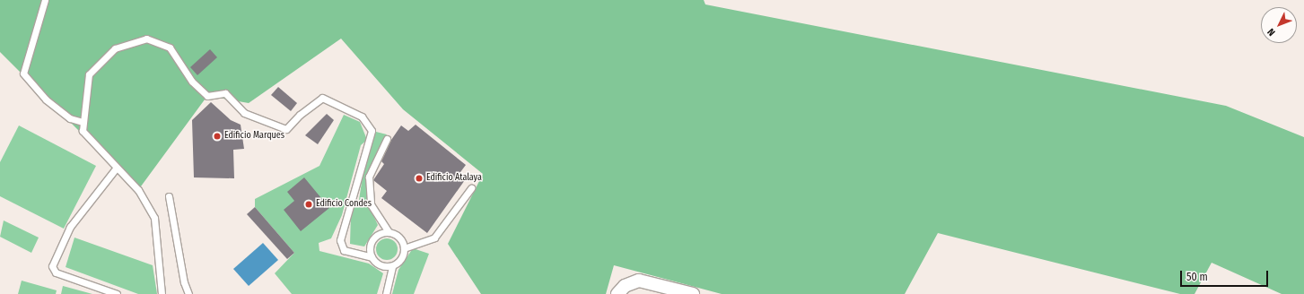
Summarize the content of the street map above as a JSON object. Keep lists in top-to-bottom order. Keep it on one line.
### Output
{"places":["Edificio Marques","Edificio Atalaya","Edificio Condes"],"scale_bar":"50 m","north":"bottom left"}
